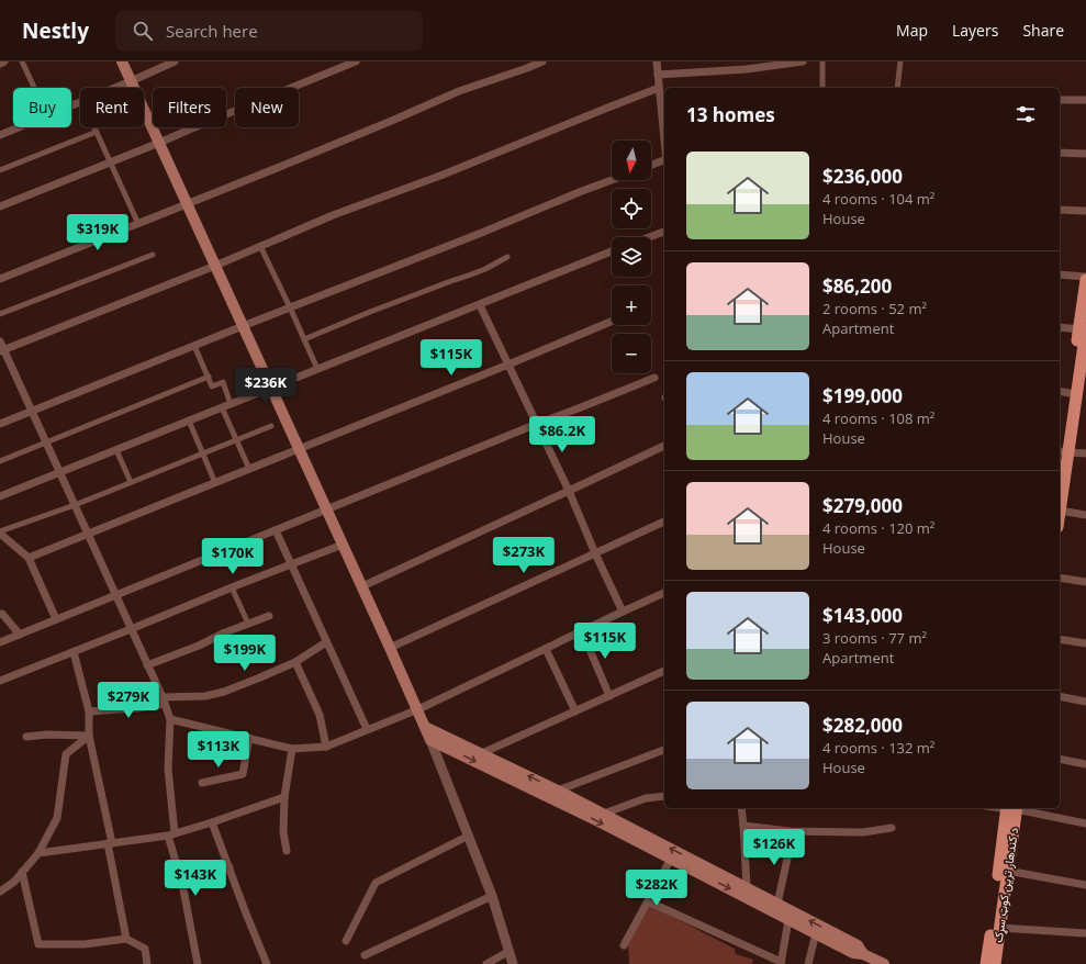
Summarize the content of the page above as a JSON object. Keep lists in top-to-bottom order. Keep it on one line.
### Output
{"streets":{"main road":["د کندهار ترين کوټ سړک"]},"north":"bottom","page":{"header":"Nestly","search":"Search here","nav":["Map","Layers","Share"],"chip":["Buy","Rent","Filters","New"],"heading":"13 homes","map_buttons":["+","−"],"list":[{"name":"$236,000","note":"4 rooms · 104 m² · House"},{"name":"$86,200","note":"2 rooms · 52 m² · Apartment"},{"name":"$199,000","note":"4 rooms · 108 m² · House"},{"name":"$279,000","note":"4 rooms · 120 m² · House"},{"name":"$143,000","note":"3 rooms · 77 m² · Apartment"},{"name":"$282,000","note":"4 rooms · 132 m² · House"}],"price":["$319K","$115K","$236K","$86.2K","$273K","$170K","$115K","$199K","$279K","$113K","$126K","$143K","$282K"]}}
